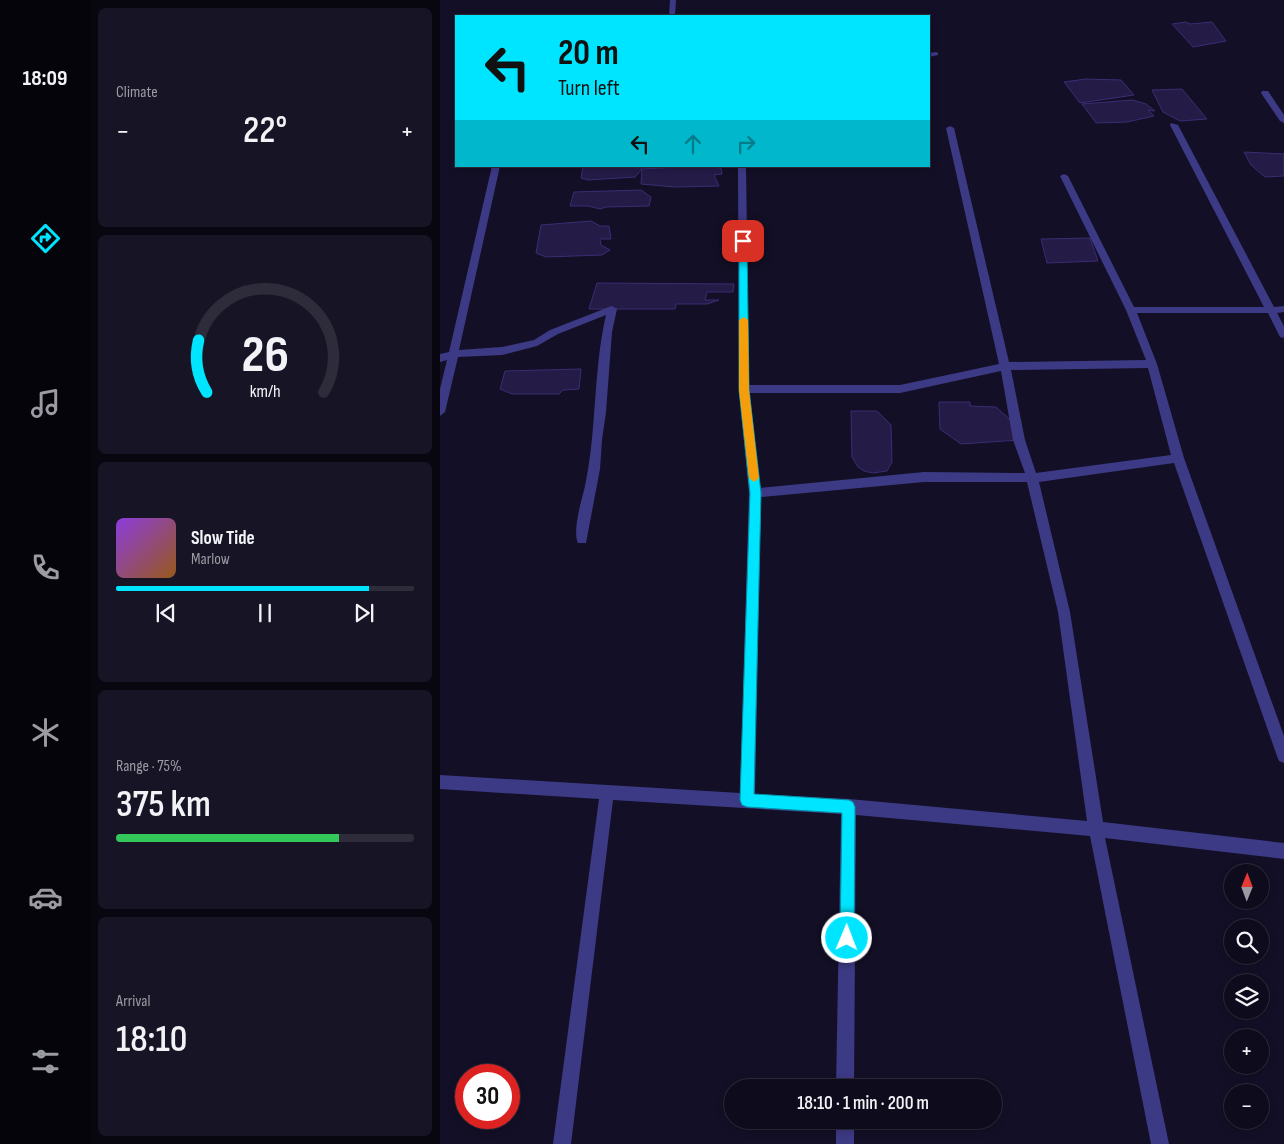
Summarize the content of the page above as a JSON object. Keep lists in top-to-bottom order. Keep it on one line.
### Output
{"north":"top","page":{"tabs":"18:09","tile":["Climate",["Range · 75%","375 km"],["Arrival","18:10"]],"turn":["20 m","Turn left"],"heat":["−","22°","+"],"song":["Slow Tide","Marlow"],"map_buttons":["+","−"],"limit":"30","trip":"18:10 · 1 min · 200 m","gauge":["26","km/h"]}}
